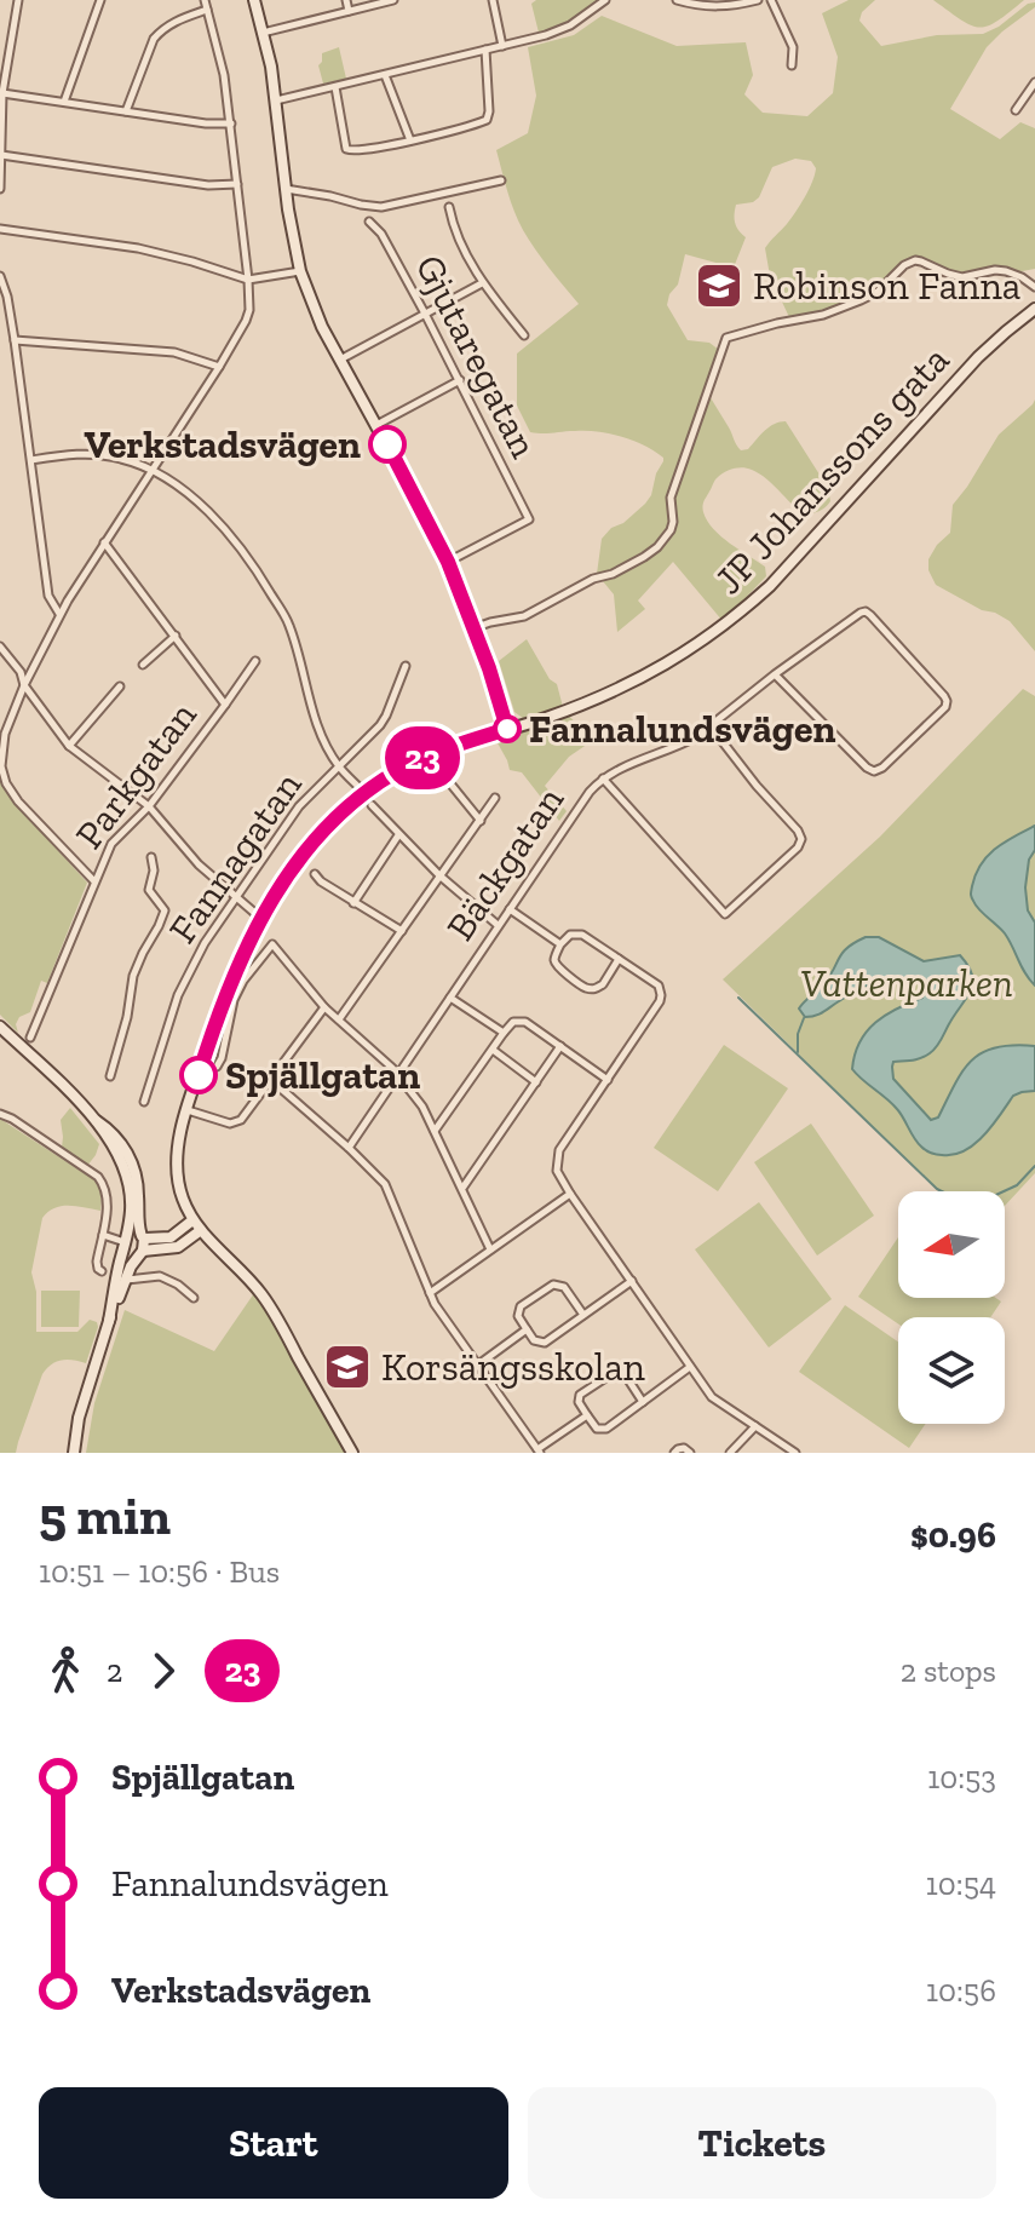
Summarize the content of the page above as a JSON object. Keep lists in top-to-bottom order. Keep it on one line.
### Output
{"streets":{"street":["Gjutaregatan","JP Johanssons gata","Parkgatan","Fannagatan","Bäckgatan"]},"parks":["Vattenparken"],"places":{"school or university":["Robinson Fanna","Korsängsskolan"],"other":["Verkstadsvägen","Fannalundsvägen","Spjällgatan"]},"lines":["bus line 23"],"north":"left","page":{"on_map":"23","heading":["5 min","10:51 – 10:56 · Bus","$0.96"],"legs":["2","23","2 stops"],"list":[{"name":"Spjällgatan","value":"10:53"},{"name":"Fannalundsvägen","value":"10:54"},{"name":"Verkstadsvägen","value":"10:56"}],"buttons":["Start","Tickets"]}}
